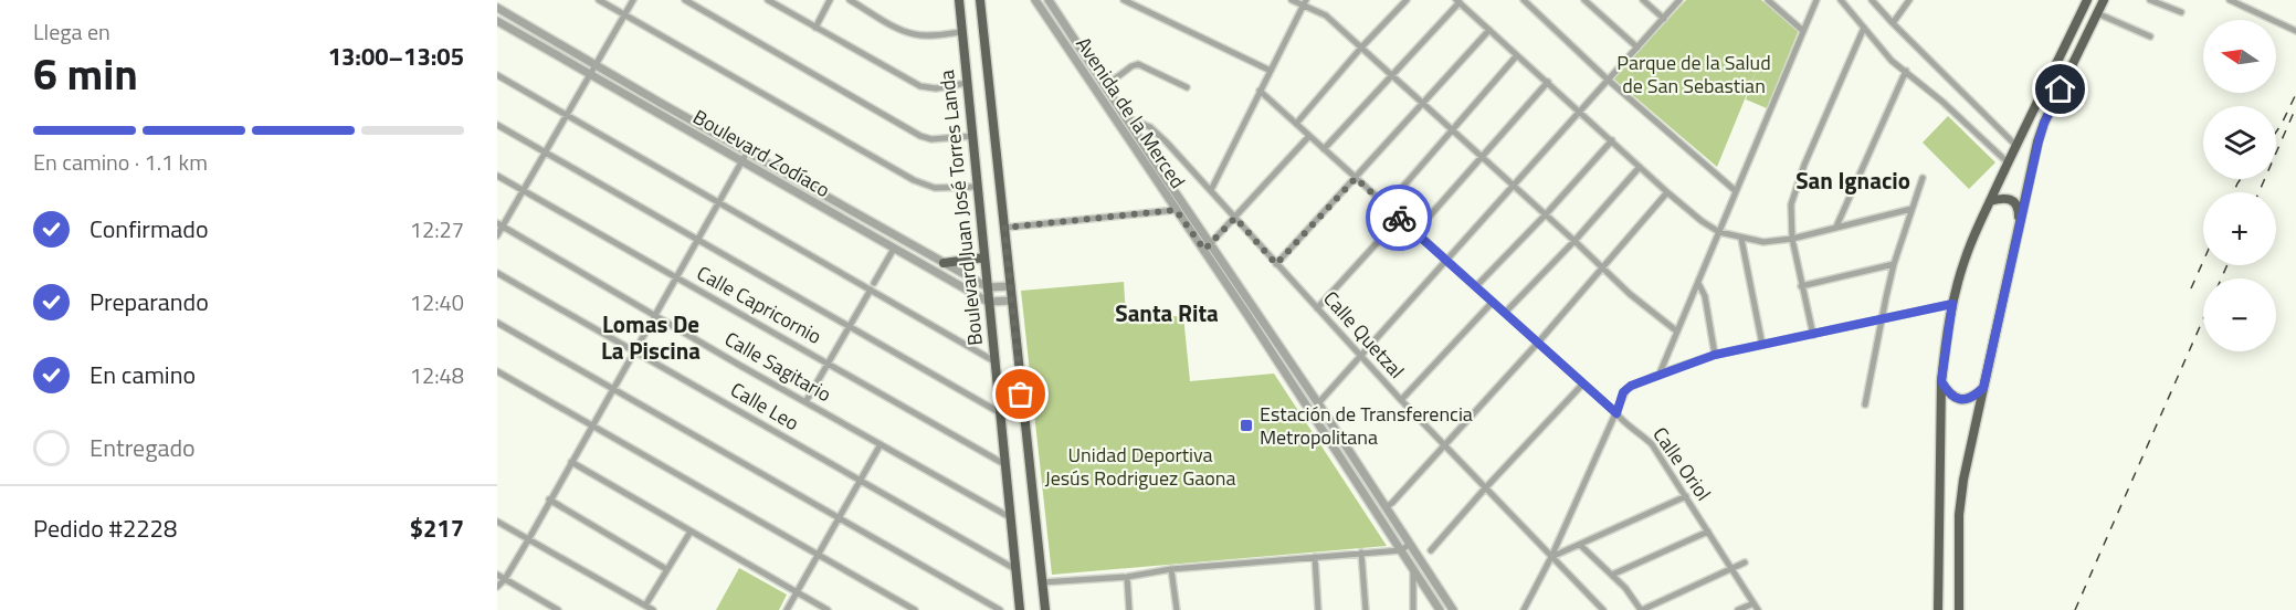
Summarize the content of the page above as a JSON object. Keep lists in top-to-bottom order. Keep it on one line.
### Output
{"streets":{"main road":["Boulevard Juan José Torres Landa"],"street":["Avenida de la Merced","Boulevard Zodíaco","Calle Capricornio","Calle Quetzal","Calle Sagitario","Calle Leo","Calle Oriol"]},"crossings":[["Avenida de la Merced","Calle Quetzal"],["Boulevard Zodíaco","Boulevard Juan José Torres Landa"],["Boulevard Juan José Torres Landa","Calle Capricornio"],["Boulevard Juan José Torres Landa","Calle Sagitario"],["Boulevard Juan José Torres Landa","Calle Leo"]],"districts":["San Ignacio","Santa Rita","Lomas De La Piscina"],"parks":["Parque de la Salud de San Sebastian","Unidad Deportiva Jesús Rodriguez Gaona"],"places":{"transit":["Estación de Transferencia Metropolitana"]},"north":"left","page":{"heading":["6 min","Llega en","13:00–13:05"],"panel":["Pedido #2228","$217"],"map_buttons":["+","−"],"bar":"En camino · 1.1 km","list":[["Confirmado","12:27"],["Preparando","12:40"],["En camino","12:48"],"Entregado"]}}
